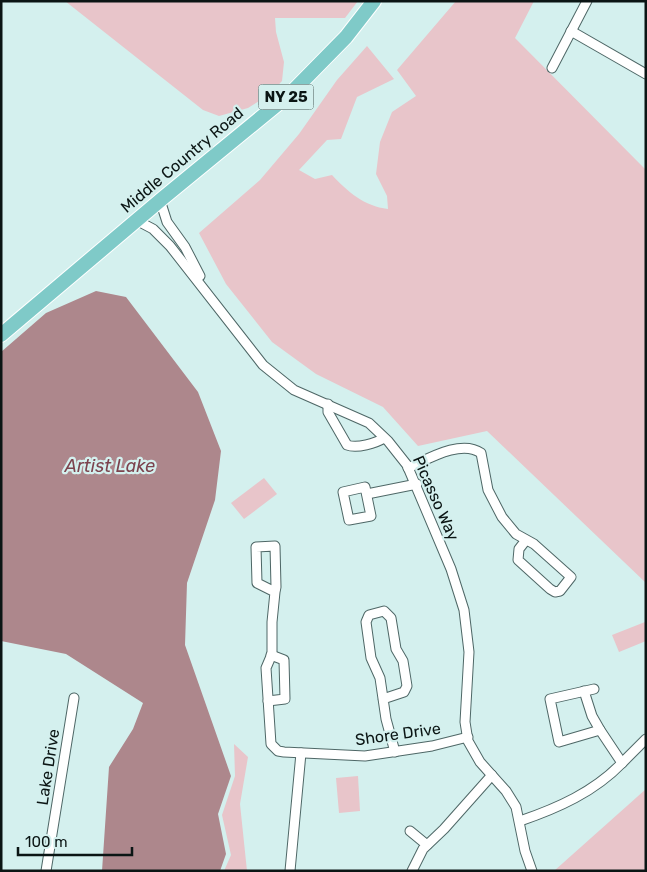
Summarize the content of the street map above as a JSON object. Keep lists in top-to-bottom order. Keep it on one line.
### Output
{"streets":{"main road":["NY 25","Middle Country Road"],"street":["Picasso Way","Shore Drive","Lake Drive"]},"crossings":[["Middle Country Road","Picasso Way"],["Picasso Way","Shore Drive"]],"water":["Artist Lake"],"scale_bar":"100 m"}
